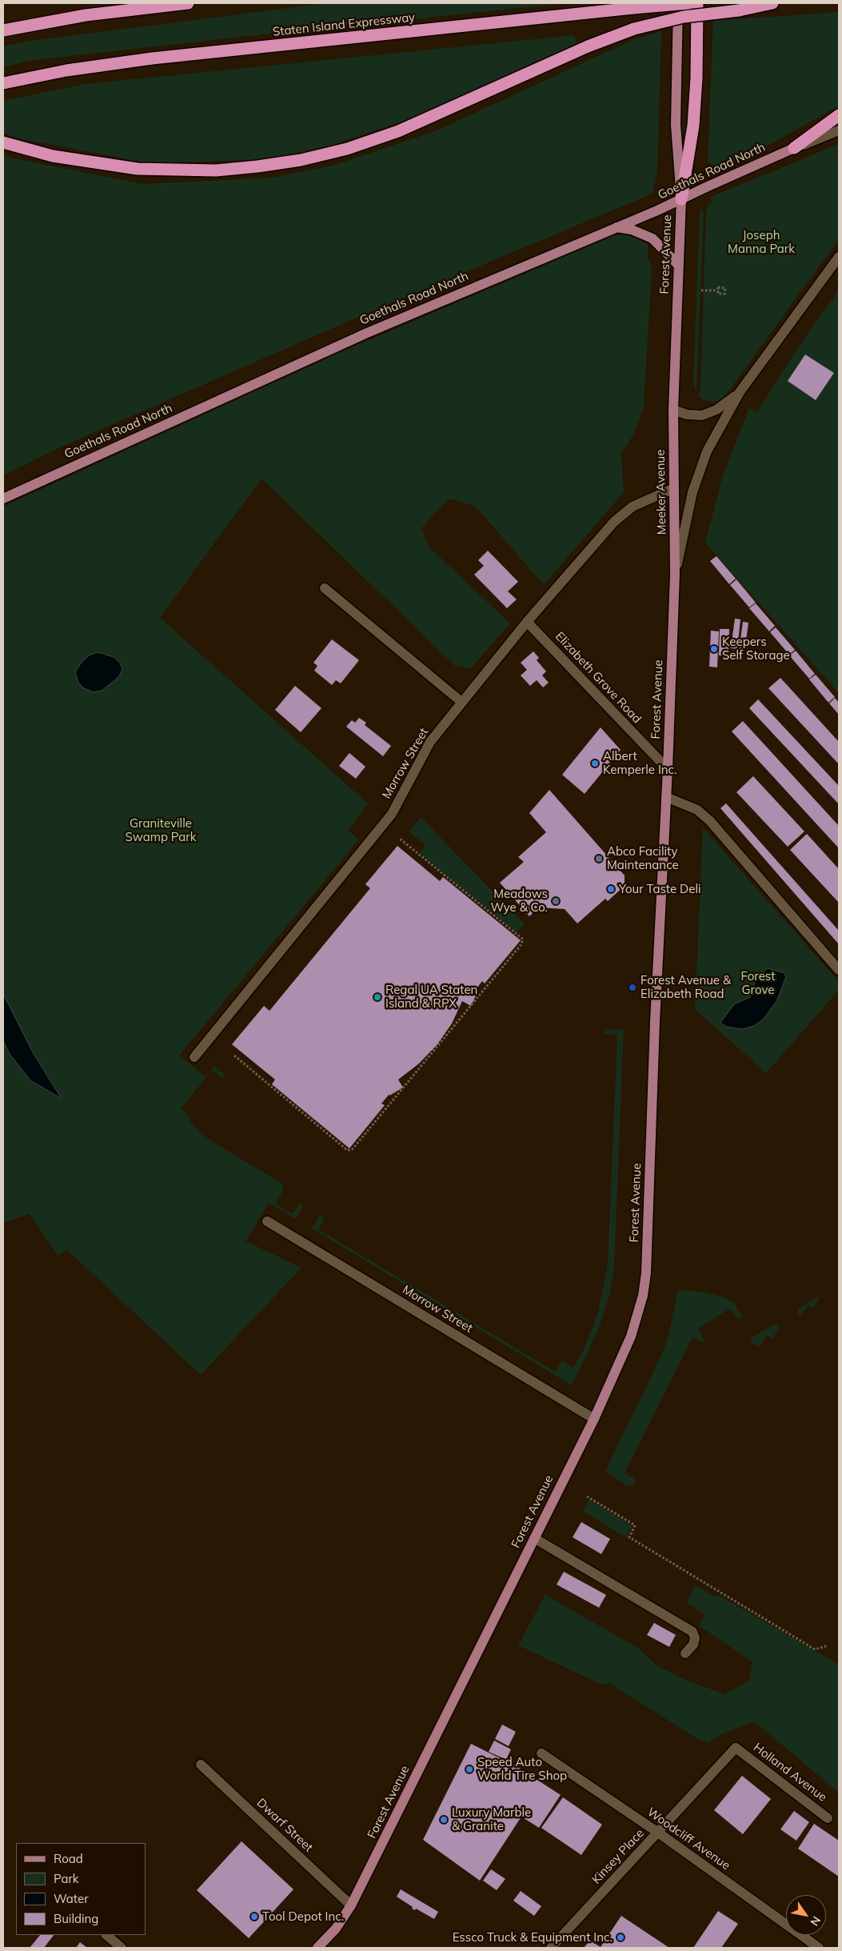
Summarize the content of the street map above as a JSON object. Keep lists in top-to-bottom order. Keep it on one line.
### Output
{"streets":{"highway":["Staten Island Expressway"],"main road":["Goethals Road North","Forest Avenue","Meeker Avenue"],"street":["Elizabeth Grove Road","Morrow Street","Holland Avenue","Dwarf Street","Woodcliff Avenue","Kinsey Place"]},"crossings":[["Goethals Road North","Forest Avenue"],["Forest Avenue","Meeker Avenue"],["Forest Avenue","Elizabeth Grove Road"],["Forest Avenue","Morrow Street"],["Forest Avenue","Dwarf Street"],["Meeker Avenue","Morrow Street"],["Elizabeth Grove Road","Morrow Street"],["Holland Avenue","Kinsey Place"],["Woodcliff Avenue","Kinsey Place"]],"parks":["Joseph Manna Park","Graniteville Swamp Park","Forest Grove"],"places":["Keepers Self Storage","Albert Kemperle Inc.","Abco Facility Maintenance","Your Taste Deli","Meadows Wye & Co.","Forest Avenue & Elizabeth Road","Regal UA Staten Island & RPX","Speed Auto World Tire Shop","Luxury Marble & Granite","Tool Depot Inc.","Essco Truck & Equipment Inc."],"legend":["Road","Park","Water","Building"],"north":"bottom right"}
